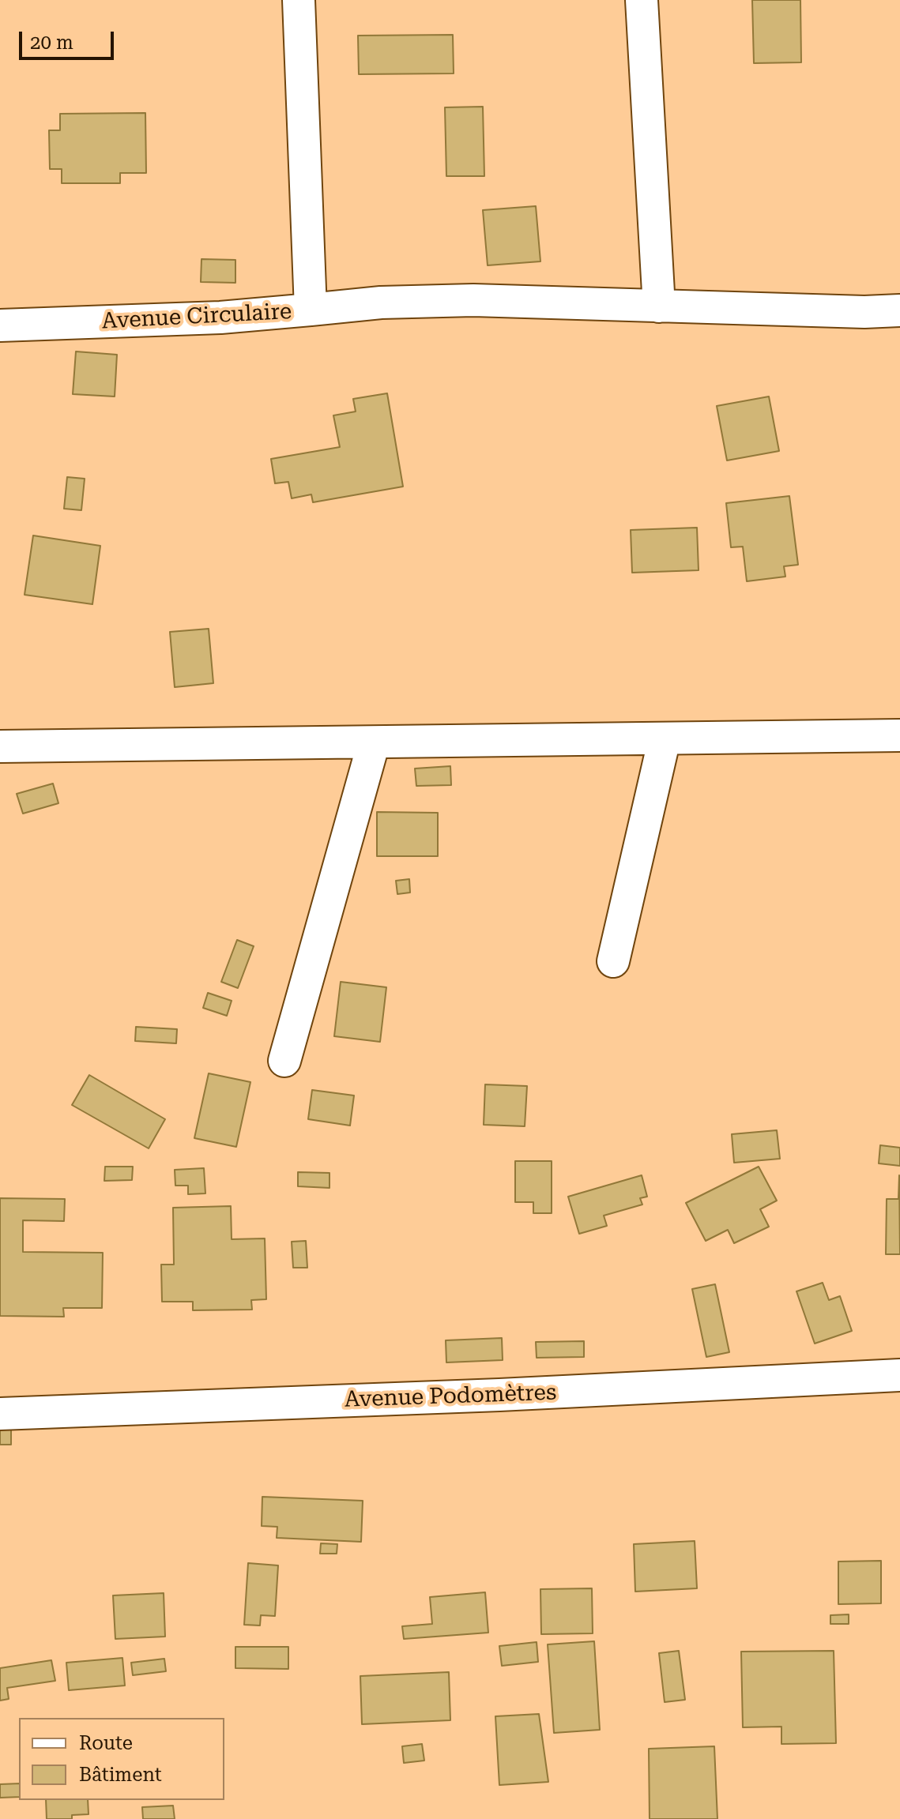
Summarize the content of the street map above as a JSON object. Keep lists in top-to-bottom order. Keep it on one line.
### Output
{"streets":{"street":["Avenue Circulaire","Avenue Podomètres"]},"legend":["Route","Bâtiment"],"scale_bar":"20 m"}
